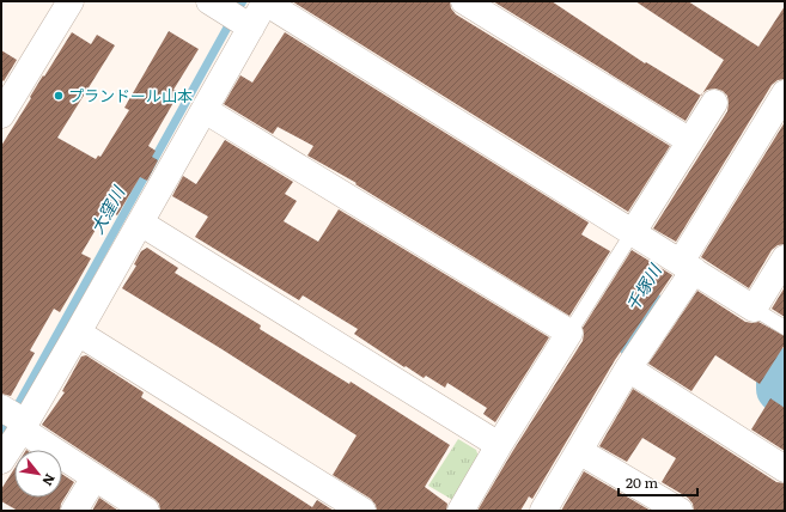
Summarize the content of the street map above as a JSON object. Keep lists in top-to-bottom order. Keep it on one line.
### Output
{"water":["大窪川","千塚川"],"places":["プランドール山本"],"scale_bar":"20 m","north":"bottom right"}
